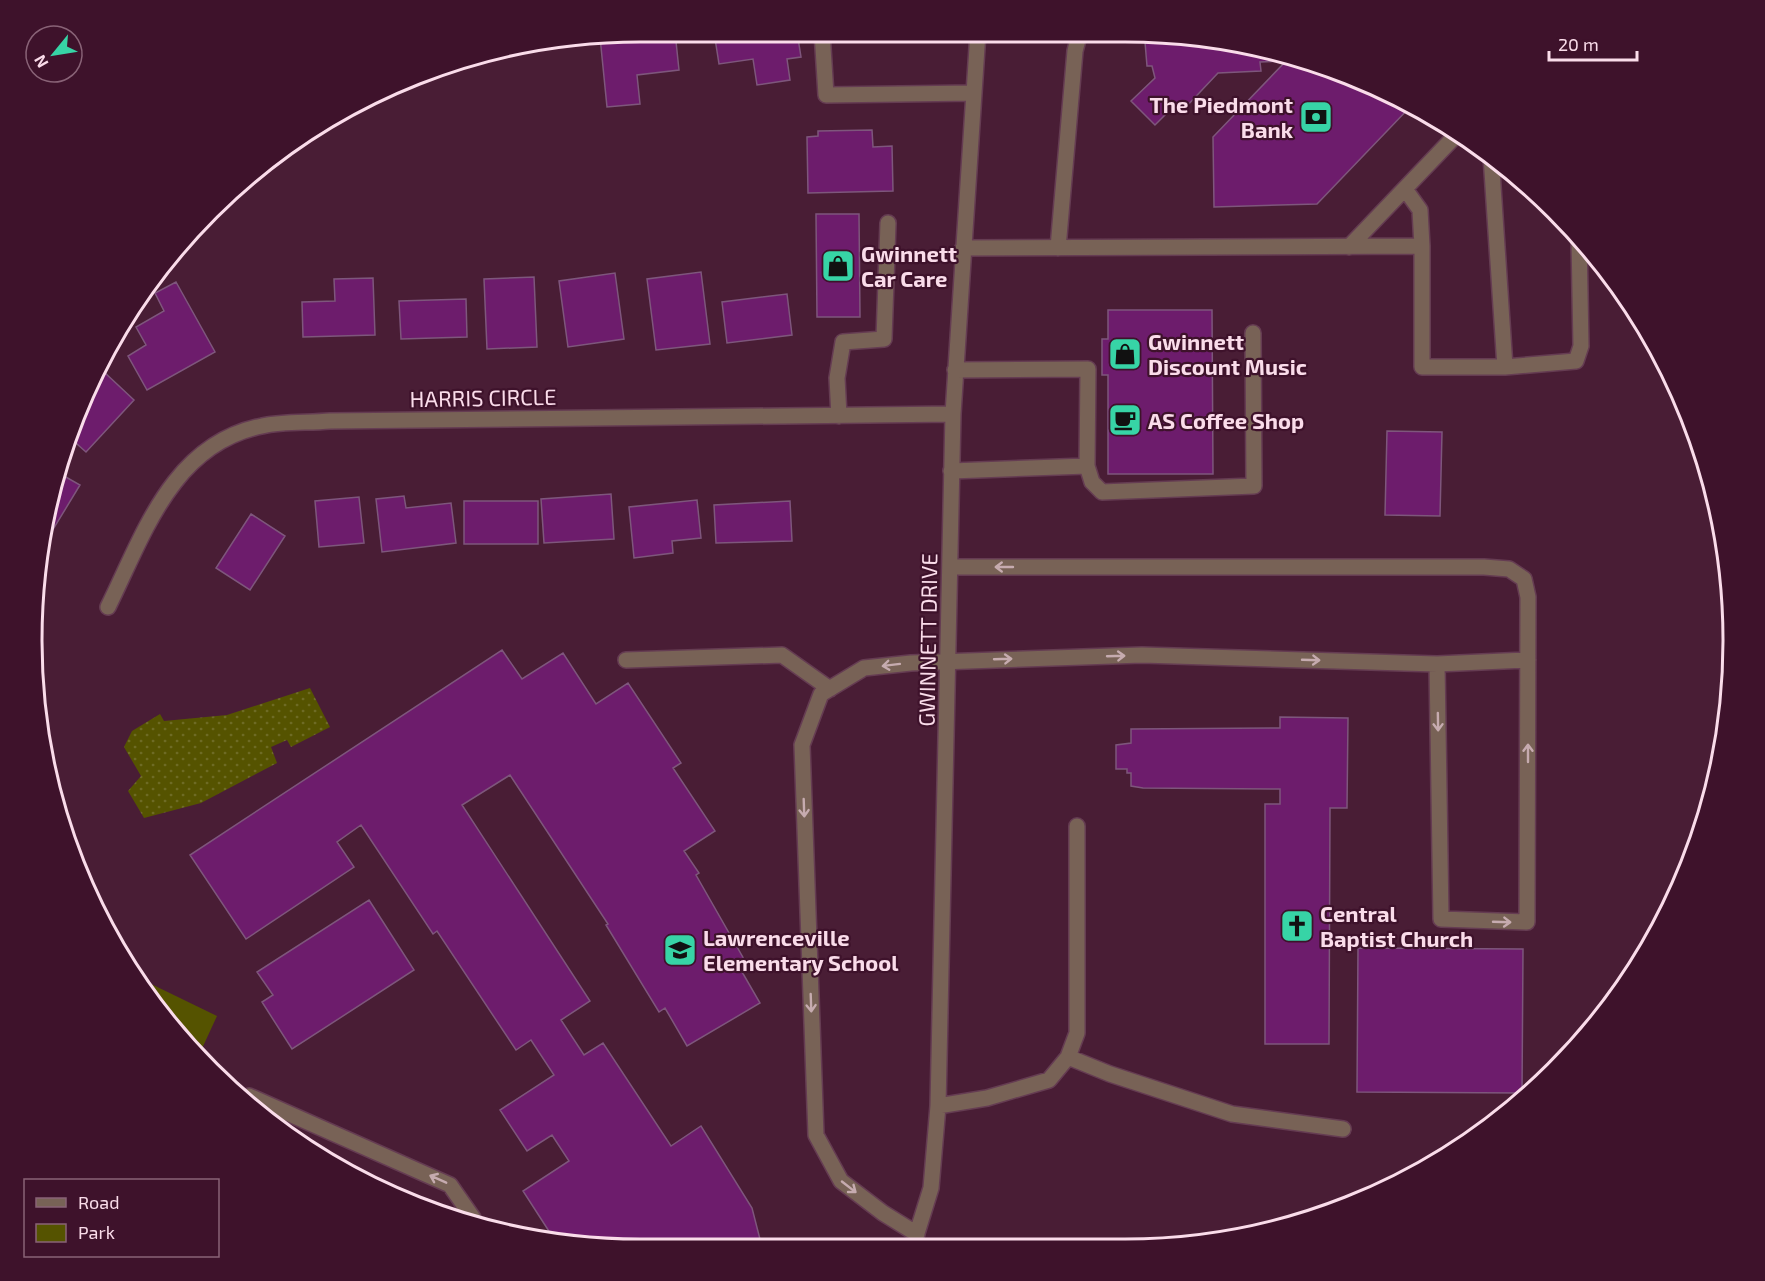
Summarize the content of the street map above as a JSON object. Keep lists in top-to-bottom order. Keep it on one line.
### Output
{"streets":{"street":["HARRIS CIRCLE","GWINNETT DRIVE"]},"crossings":[["HARRIS CIRCLE","GWINNETT DRIVE"]],"places":{"bank":["The Piedmont Bank"],"shop":["Gwinnett Car Care","Gwinnett Discount Music"],"cafe":["AS Coffee Shop"],"church":["Central Baptist Church"],"school or university":["Lawrenceville Elementary School"]},"legend":["Road","Park"],"scale_bar":"20 m","north":"bottom left"}
